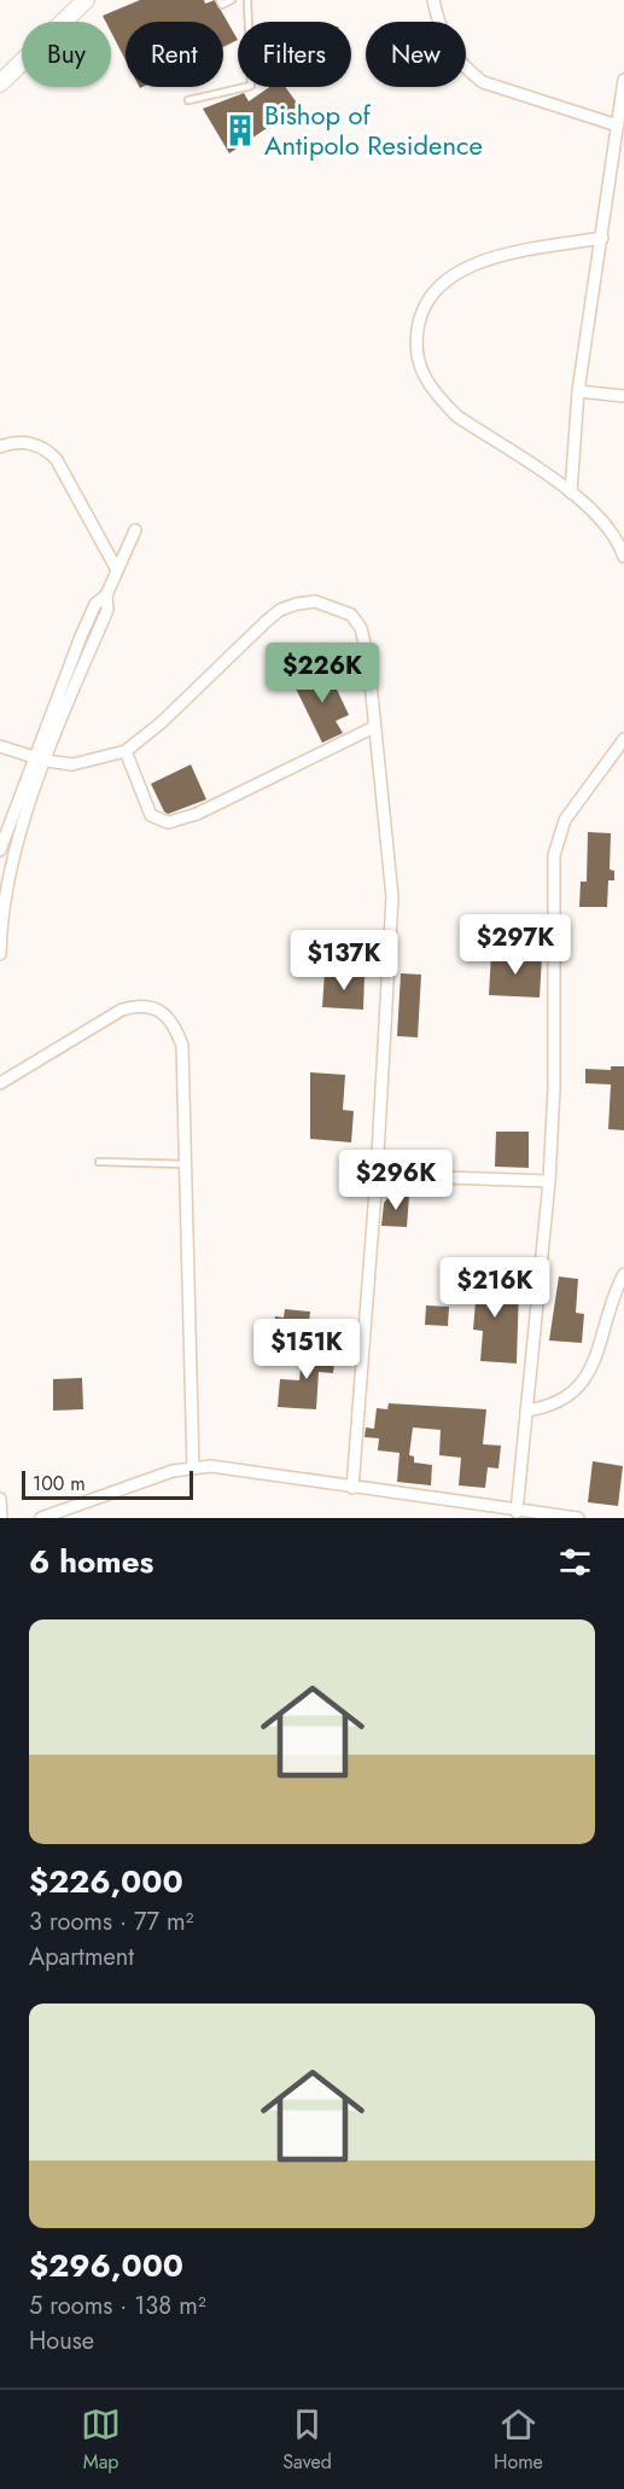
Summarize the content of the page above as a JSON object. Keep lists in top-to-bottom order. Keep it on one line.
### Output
{"places":{"building":["Bishop of Antipolo Residence"]},"scale_bar":"100 m","page":{"chip":["Buy","Rent","Filters","New"],"price":["$226K","$297K","$137K","$296K","$216K","$151K"],"scale":"100 m","heading":"6 homes","list":[{"name":"$226,000","note":"3 rooms · 77 m² · Apartment"},{"name":"$296,000","note":"5 rooms · 138 m² · House"}],"tabs":["Map","Saved","Home"]}}
